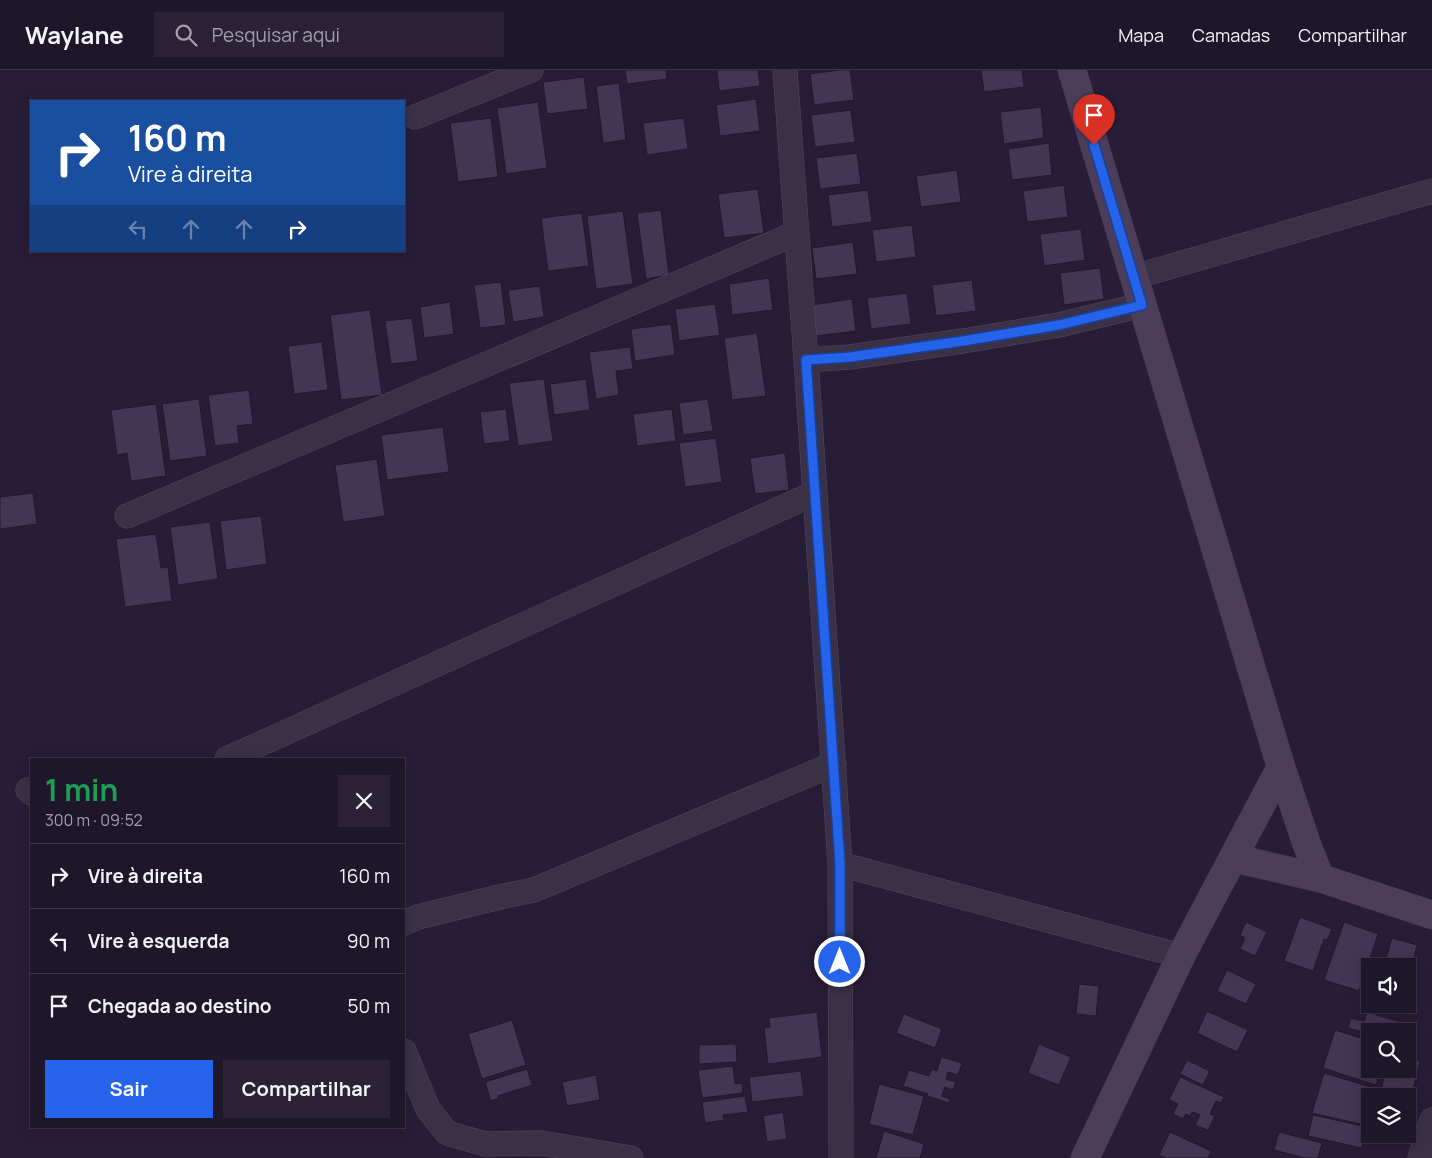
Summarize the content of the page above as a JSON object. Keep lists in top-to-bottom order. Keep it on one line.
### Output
{"page":{"header":"Waylane","search":"Pesquisar aqui","nav":["Mapa","Camadas","Compartilhar"],"turn":["160 m","Vire à direita"],"heading":["1 min","300 m · 09:52"],"list":[{"name":"Vire à direita","value":"160 m"},{"name":"Vire à esquerda","value":"90 m"},{"name":"Chegada ao destino","value":"50 m"}],"buttons":["Sair","Compartilhar"]}}
